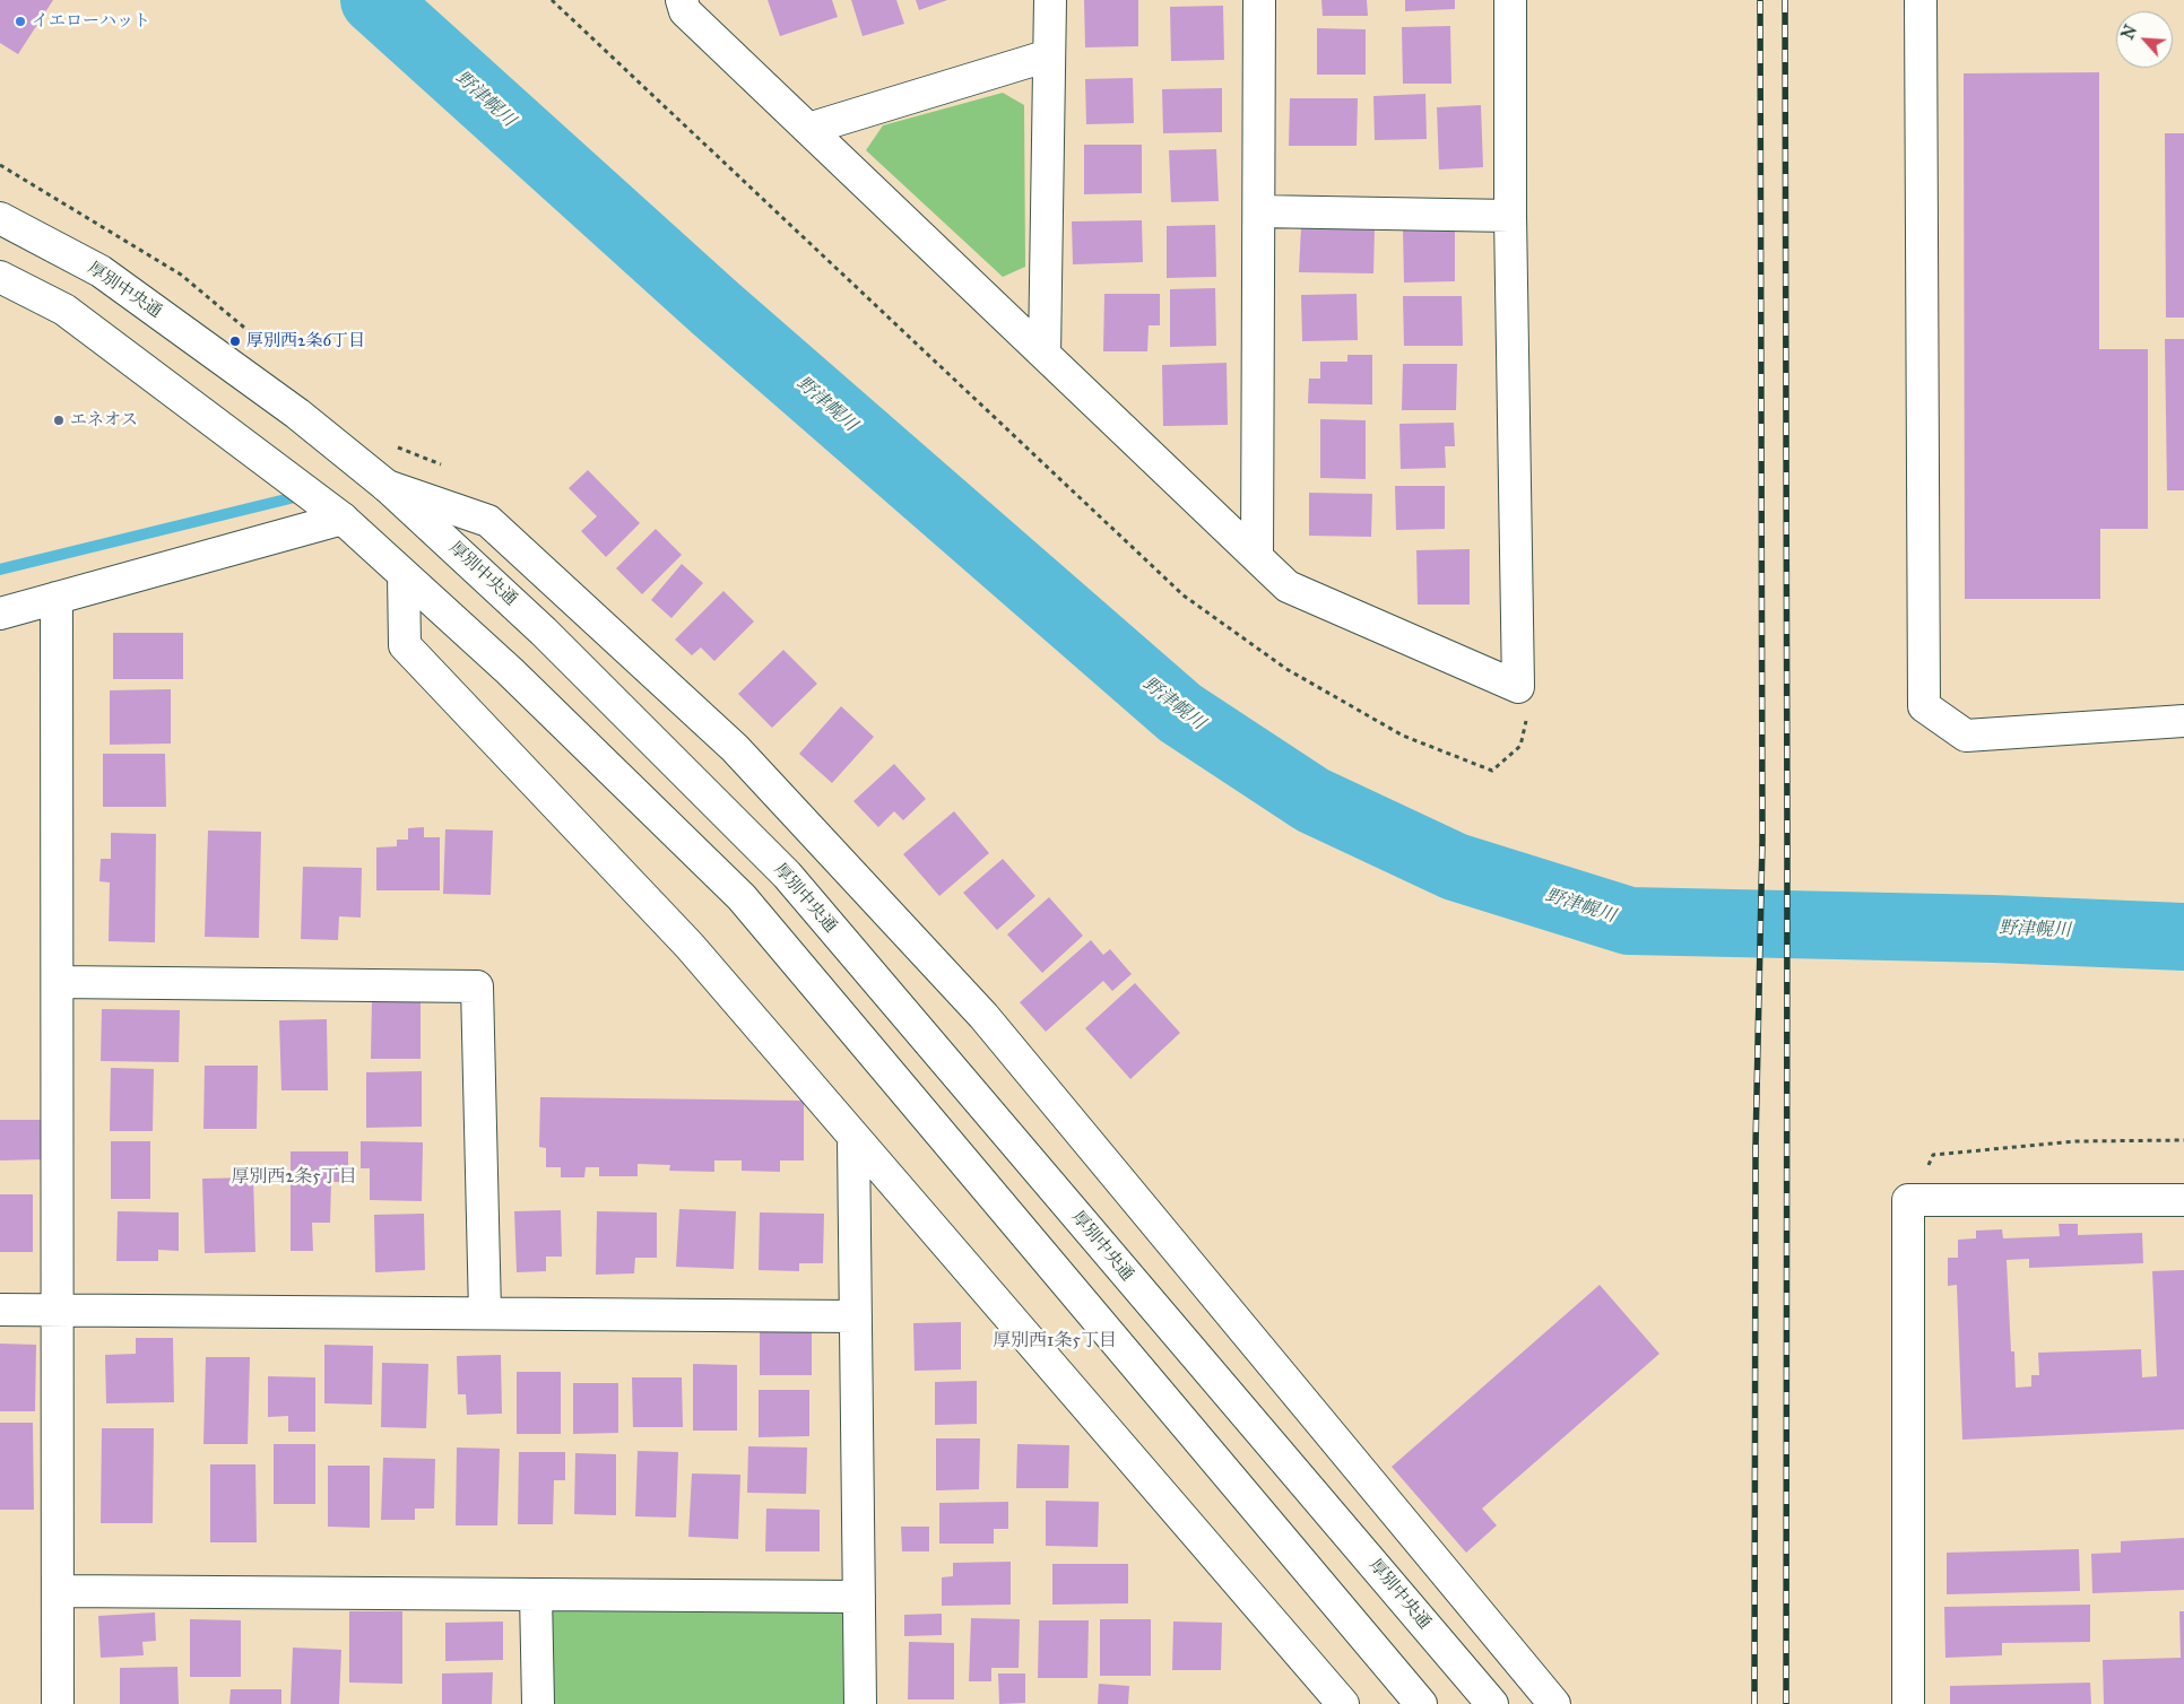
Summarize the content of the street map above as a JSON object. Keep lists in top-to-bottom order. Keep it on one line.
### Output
{"streets":{"street":["厚別中央通"]},"districts":["厚別西2条5丁目","厚別西1条5丁目"],"water":["野津幌川"],"places":["イエローハット","厚別西2条6丁目","エネオス"],"north":"top left"}
